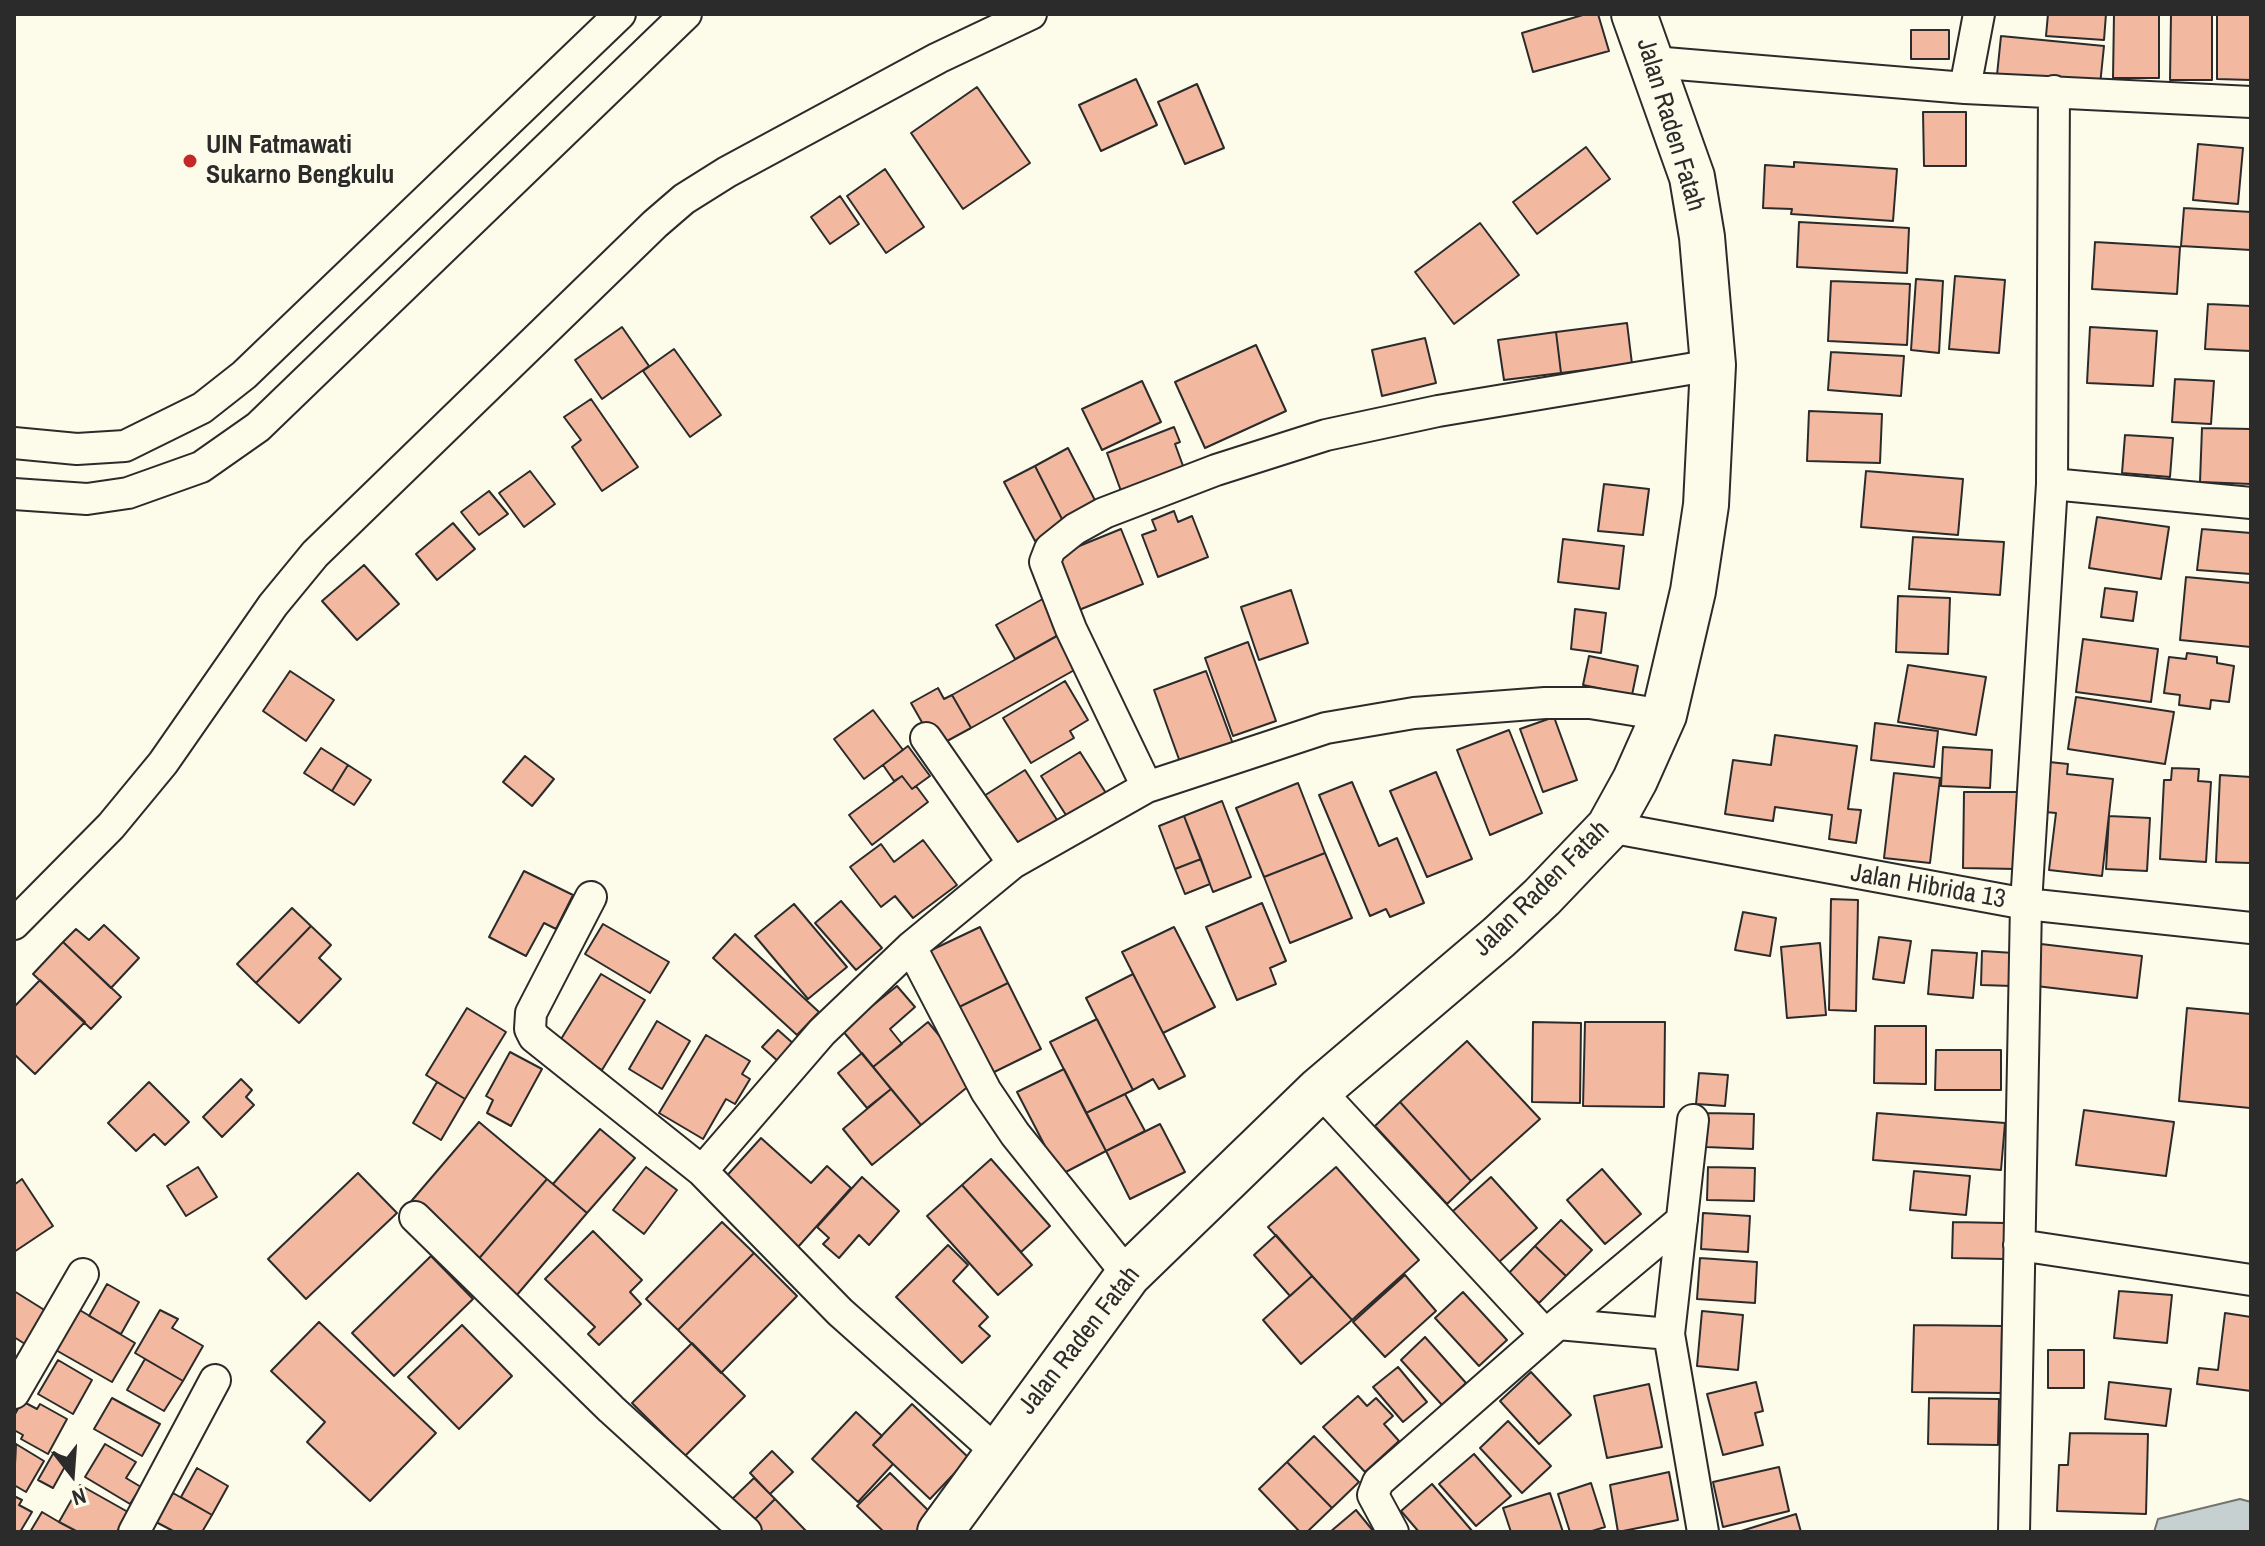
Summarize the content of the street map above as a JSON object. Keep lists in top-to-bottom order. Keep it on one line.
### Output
{"streets":{"highway":["Jalan Raden Fatah"],"street":["Jalan Hibrida 13"]},"crossings":[["Jalan Raden Fatah","Jalan Hibrida 13"]],"places":["UIN Fatmawati Sukarno Bengkulu"],"north":"bottom"}
